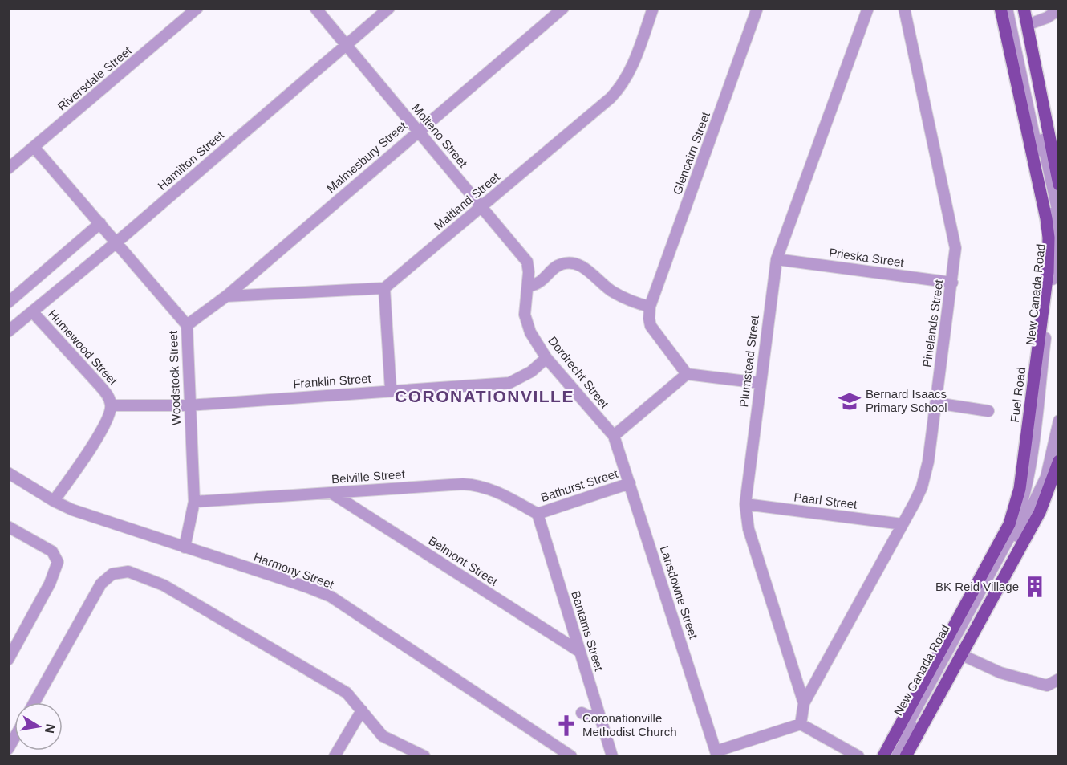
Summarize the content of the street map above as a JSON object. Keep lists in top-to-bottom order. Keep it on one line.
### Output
{"streets":{"main road":["Fuel Road"],"street":["Riversdale Street","Molteno Street","Glencairn Street","Malmesbury Street","Hamilton Street","Maitland Street","Prieska Street","New Canada Road","Pinelands Street","Humewood Street","Plumstead Street","Dordrecht Street","Woodstock Street","Franklin Street","Belville Street","Bathurst Street","Paarl Street","Belmont Street","Harmony Street","Lansdowne Street","Bantams Street"]},"crossings":[["Riversdale Street","Woodstock Street"],["Molteno Street","Malmesbury Street"],["Molteno Street","Hamilton Street"],["Molteno Street","Maitland Street"],["Molteno Street","Dordrecht Street"],["Malmesbury Street","Woodstock Street"],["Hamilton Street","Humewood Street"],["Hamilton Street","Woodstock Street"],["Prieska Street","Pinelands Street"],["Prieska Street","Plumstead Street"],["Pinelands Street","Plumstead Street"],["Pinelands Street","Paarl Street"],["Humewood Street","Franklin Street"],["Humewood Street","Harmony Street"],["Plumstead Street","Paarl Street"],["Dordrecht Street","Franklin Street"],["Dordrecht Street","Lansdowne Street"],["Woodstock Street","Franklin Street"],["Woodstock Street","Belville Street"],["Woodstock Street","Harmony Street"],["Belville Street","Bathurst Street"],["Belville Street","Belmont Street"],["Belville Street","Bantams Street"],["Bathurst Street","Lansdowne Street"],["Bathurst Street","Bantams Street"],["Belmont Street","Bantams Street"]],"districts":["CORONATIONVILLE"],"places":{"school or university":["Bernard Isaacs Primary School"],"building":["BK Reid Village"],"church":["Coronationville Methodist Church"]},"north":"right"}
